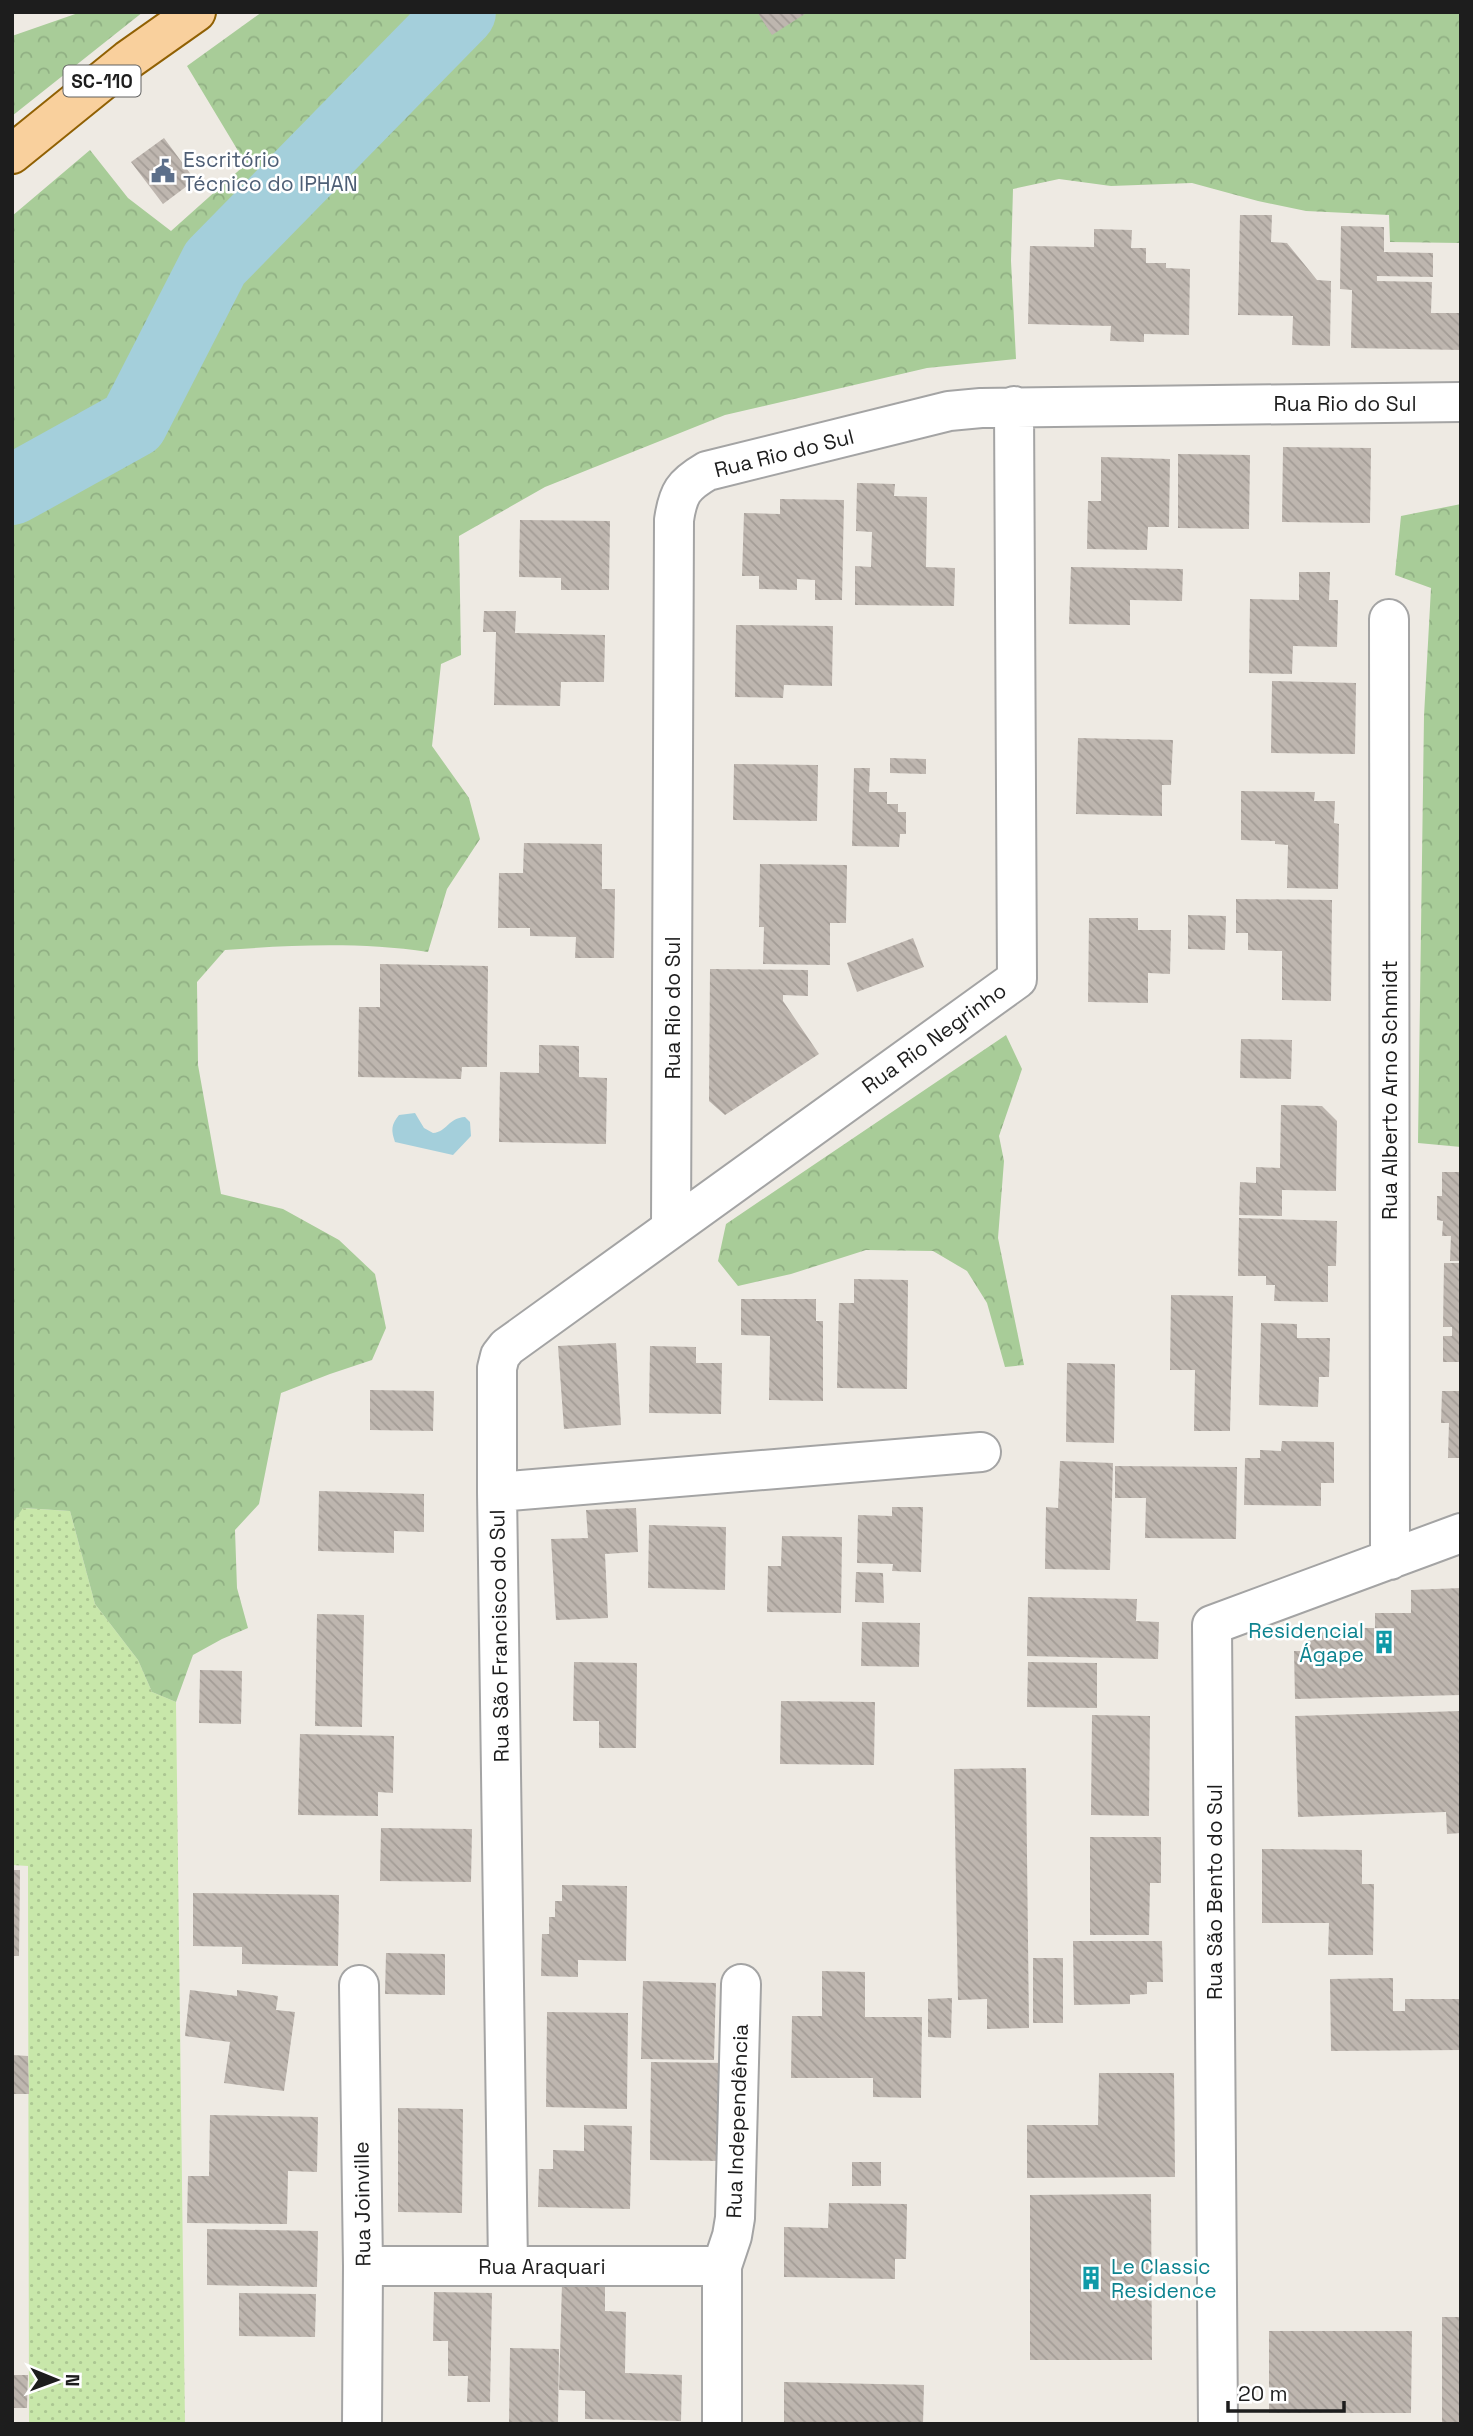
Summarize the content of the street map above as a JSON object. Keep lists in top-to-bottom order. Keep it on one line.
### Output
{"streets":{"main road":["SC-110"],"street":["Rua Rio do Sul","Rua Rio Negrinho","Rua Alberto Arno Schmidt","Rua São Francisco do Sul","Rua São Bento do Sul","Rua Independência","Rua Joinville","Rua Araquari"]},"crossings":[["Rua Rio do Sul","Rua Rio Negrinho"],["Rua Rio Negrinho","Rua São Francisco do Sul"],["Rua Alberto Arno Schmidt","Rua São Bento do Sul"],["Rua São Francisco do Sul","Rua Araquari"],["Rua Independência","Rua Araquari"],["Rua Joinville","Rua Araquari"]],"places":{"public building":["Escritório Técnico do IPHAN"],"building":["Residencial Ágape","Le Classic Residence"]},"scale_bar":"20 m","north":"right"}
